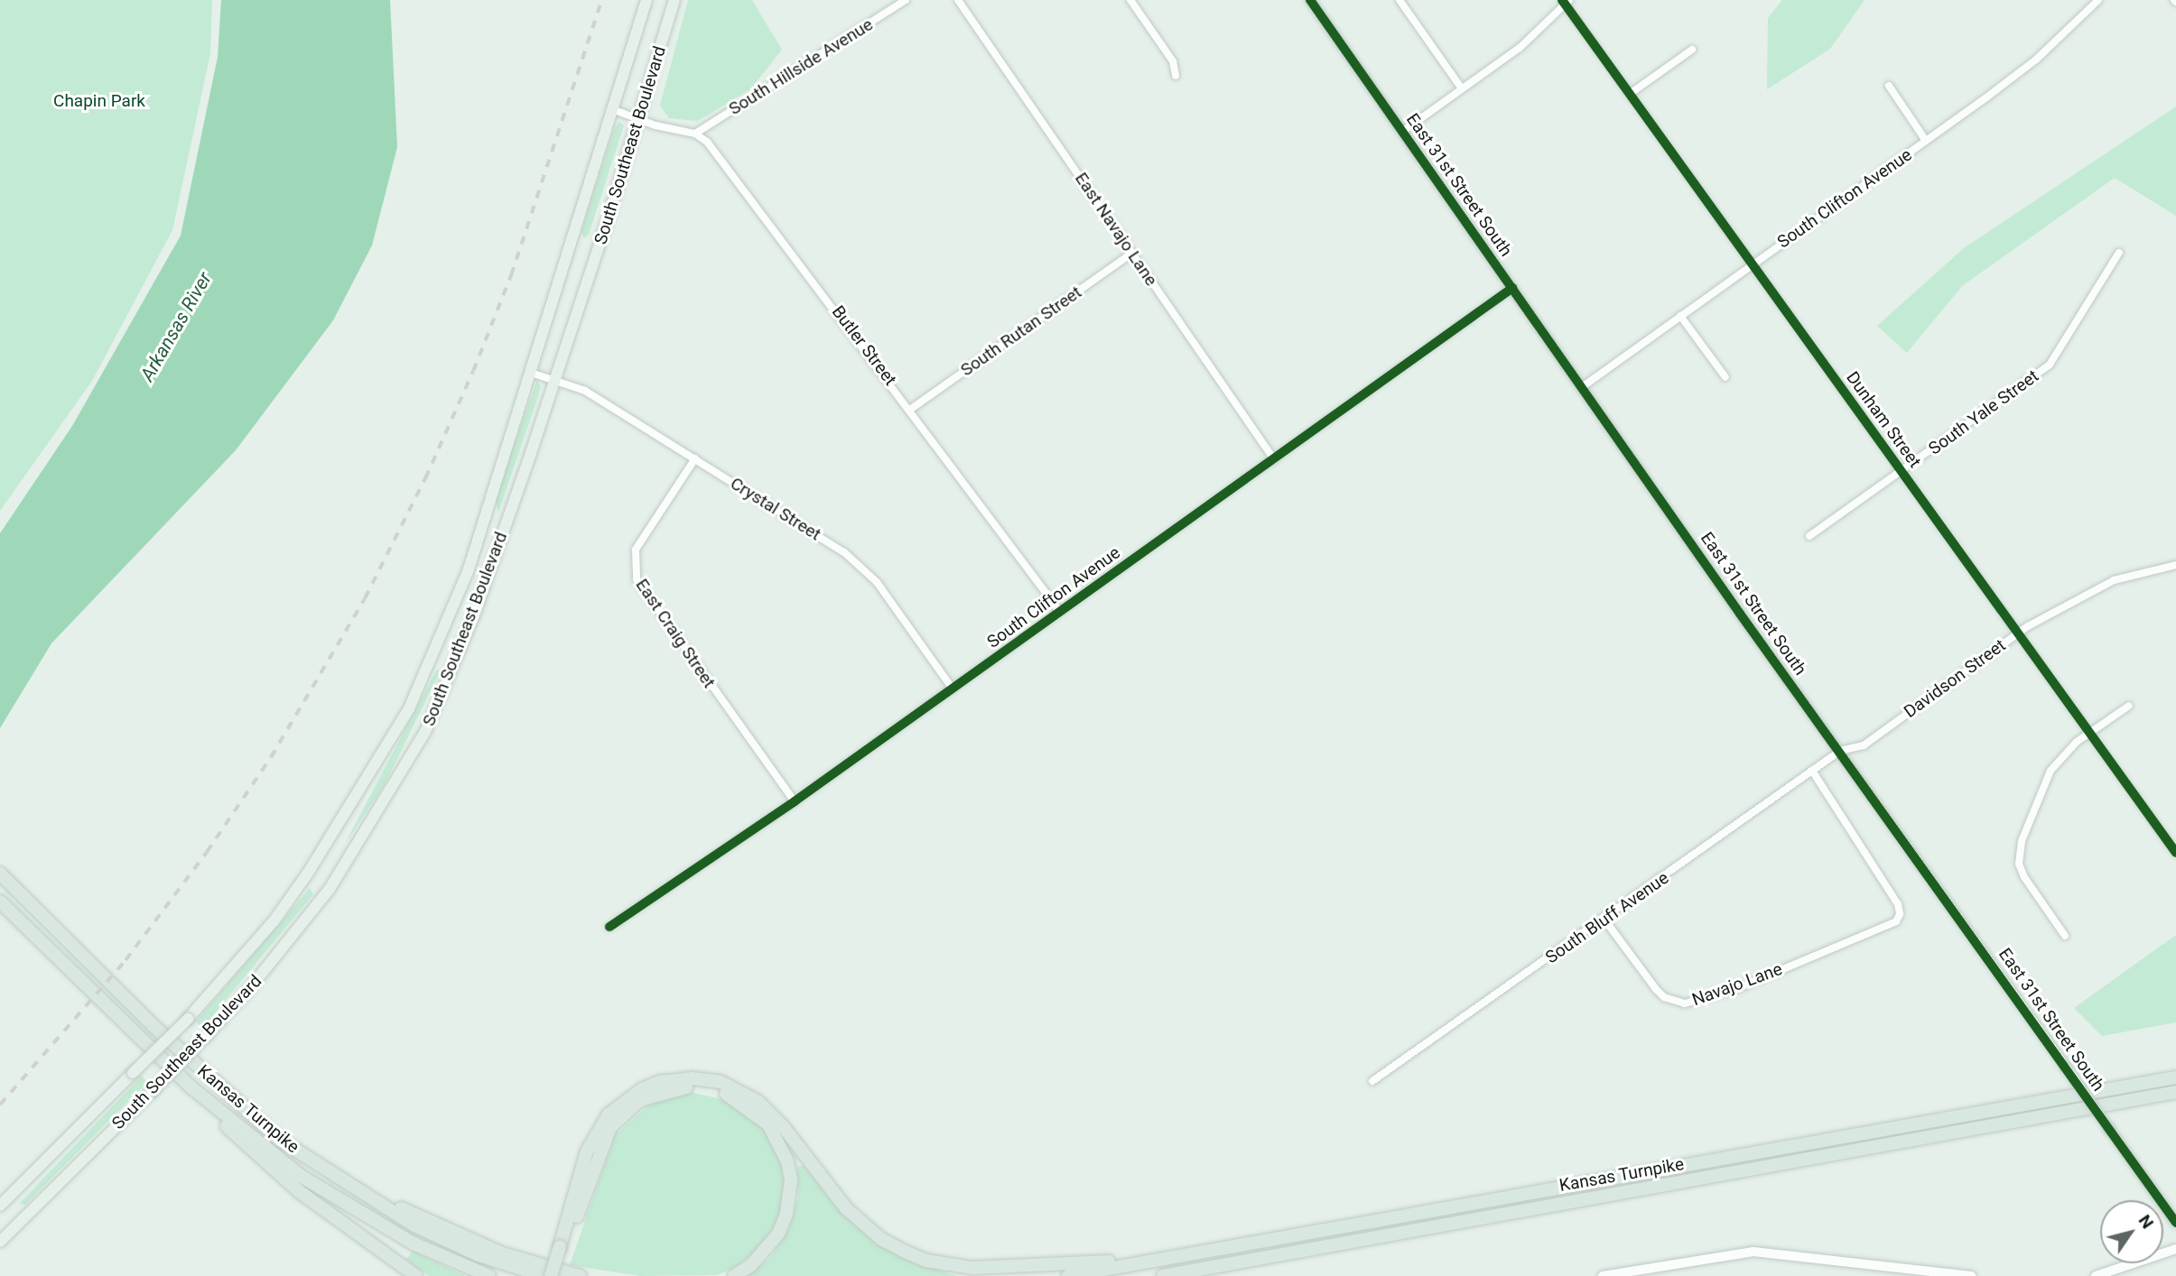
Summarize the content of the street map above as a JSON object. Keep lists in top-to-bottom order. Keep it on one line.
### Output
{"streets":{"highway":["Kansas Turnpike"],"main road":["South Southeast Boulevard"],"street":["South Hillside Avenue","East 31st Street South","South Clifton Avenue","East Navajo Lane","South Rutan Street","Butler Street","South Yale Street","Dunham Street","Crystal Street","East Craig Street","Davidson Street","South Bluff Avenue","Navajo Lane"]},"crossings":[["South Hillside Avenue","Butler Street"],["South Southeast Boulevard","Crystal Street"],["East 31st Street South","South Clifton Avenue"],["East 31st Street South","Davidson Street"],["East 31st Street South","South Bluff Avenue"],["South Clifton Avenue","East Navajo Lane"],["South Clifton Avenue","Butler Street"],["South Clifton Avenue","Dunham Street"],["South Clifton Avenue","Crystal Street"],["South Clifton Avenue","East Craig Street"],["East Navajo Lane","South Rutan Street"],["South Rutan Street","Butler Street"],["South Yale Street","Dunham Street"],["Dunham Street","Davidson Street"],["Crystal Street","East Craig Street"],["Davidson Street","South Bluff Avenue"],["South Bluff Avenue","Navajo Lane"]],"water":["Arkansas River"],"parks":["Chapin Park"],"north":"top right"}
